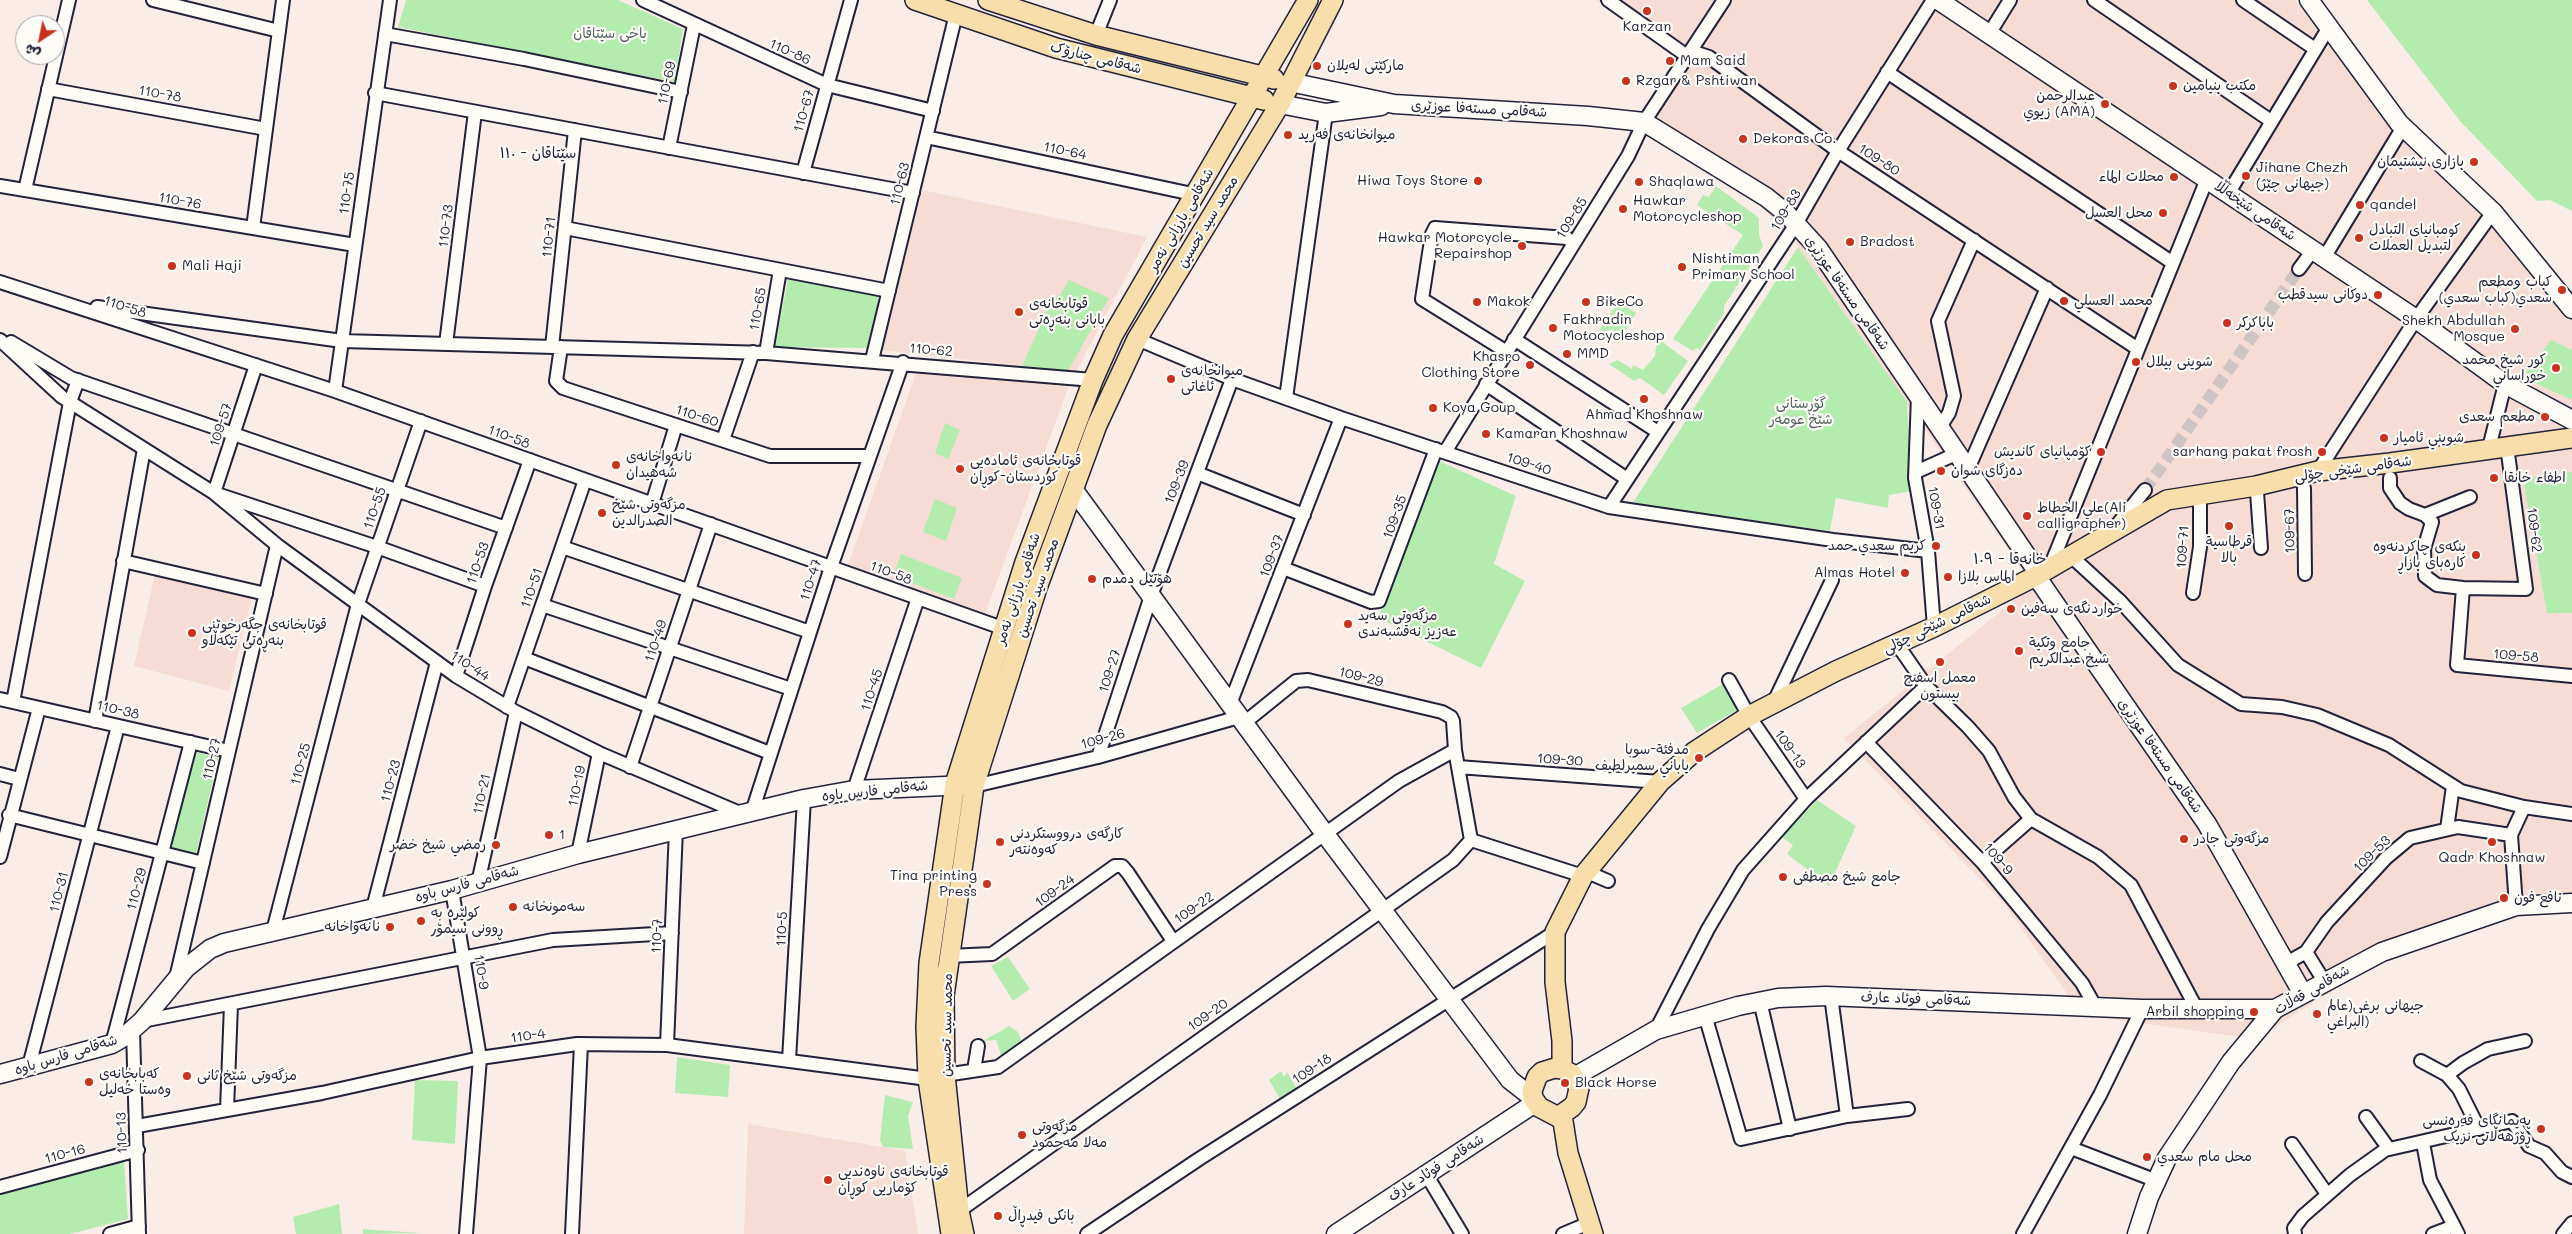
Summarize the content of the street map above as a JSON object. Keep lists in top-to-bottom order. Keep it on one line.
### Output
{"streets":{"main road":["شەقامی چنارۆک","شەقامی مستەفا عوزێری","شەقامی شێخەڵڵا","شەقامی بارزانی نەمر","محمد سید تحسین","شەقامی شێخی چۆلی","شەقامی فارس باوە","شەقامی قەڵات","شەقامی فوئاد عارف"],"street":["110-86","110-69","110-78","110-67","110-64","109-80","110-63","110-75","110-76","109-83","109-85","110-73","110-71","110-58","110-65","110-62","110-60","109-57","109-40","109-39","110-55","109-31","109-35","109-62","109-67","109-71","109-37","110-53","110-47","110-51","110-49","109-58","110-44","109-27","109-29","110-45","110-38","109-26","109-13","110-27","109-30","110-25","110-23","110-19","110-21","109-53","109-9","110-29","109-24","110-31","109-22","110-5","110-7","110-9","109-20","110-4","109-18","110-13","110-16"]},"crossings":[["110-86","110-69"],["110-86","110-67"],["110-86","110-63"],["شەقامی چنارۆک","شەقامی مستەفا عوزێری"],["شەقامی چنارۆک","110-63"],["شەقامی چنارۆک","شەقامی بارزانی نەمر"],["شەقامی چنارۆک","محمد سید تحسین"],["شەقامی مستەفا عوزێری","109-83"],["شەقامی مستەفا عوزێری","109-85"],["شەقامی مستەفا عوزێری","محمد سید تحسین"],["شەقامی مستەفا عوزێری","شەقامی شێخی چۆلی"],["شەقامی مستەفا عوزێری","109-31"],["شەقامی مستەفا عوزێری","109-53"],["شەقامی مستەفا عوزێری","شەقامی قەڵات"],["110-64","110-63"],["110-64","شەقامی بارزانی نەمر"],["109-80","109-83"],["109-80","109-85"],["110-63","110-62"],["110-75","110-76"],["110-75","110-58"],["110-75","110-62"],["109-83","109-40"],["شەقامی شێخەڵڵا","109-62"],["109-85","109-40"],["109-85","109-35"],["شەقامی بارزانی نەمر","محمد سید تحسین"],["شەقامی بارزانی نەمر","110-58"],["شەقامی بارزانی نەمر","110-62"],["شەقامی بارزانی نەمر","109-26"],["شەقامی بارزانی نەمر","شەقامی فارس باوە"],["شەقامی بارزانی نەمر","109-22"],["شەقامی بارزانی نەمر","110-4"],["محمد سید تحسین","109-40"],["محمد سید تحسین","109-26"],["محمد سید تحسین","شەقامی فارس باوە"],["محمد سید تحسین","109-24"],["محمد سید تحسین","109-22"],["محمد سید تحسین","109-20"],["محمد سید تحسین","110-4"],["110-73","110-62"],["110-71","110-62"],["110-71","110-60"],["110-58","110-62"],["110-58","109-57"],["110-58","110-55"],["110-58","110-53"],["110-58","110-47"],["110-58","110-51"],["110-58","110-49"],["110-58","110-45"],["110-65","110-62"],["110-65","110-60"],["110-62","110-60"],["110-62","110-47"],["110-60","110-47"],["109-57","110-44"],["109-40","109-39"],["109-40","109-31"],["109-40","109-35"],["109-40","109-37"],["شەقامی شێخی چۆلی","109-31"],["شەقامی شێخی چۆلی","109-62"],["شەقامی شێخی چۆلی","109-13"],["شەقامی شێخی چۆلی","109-30"],["شەقامی شێخی چۆلی","شەقامی فوئاد عارف"],["شەقامی شێخی چۆلی","109-18"],["109-39","109-27"],["110-55","110-44"],["110-55","110-25"],["109-35","109-37"],["109-62","109-58"],["109-37","109-29"],["109-37","109-26"],["110-53","110-44"],["110-47","110-44"],["110-47","شەقامی فارس باوە"],["110-51","110-44"],["110-51","110-21"],["110-49","110-44"],["110-44","110-27"],["110-44","110-25"],["110-44","110-23"],["110-44","110-19"],["110-44","شەقامی فارس باوە"],["110-44","110-21"],["109-27","109-26"],["109-29","109-26"],["109-29","109-30"],["109-29","109-22"],["109-29","109-20"],["110-45","شەقامی فارس باوە"],["110-38","110-27"],["110-38","110-29"],["110-38","110-31"],["109-26","شەقامی فارس باوە"],["110-27","شەقامی فارس باوە"],["110-25","شەقامی فارس باوە"],["110-23","شەقامی فارس باوە"],["110-19","شەقامی فارس باوە"],["شەقامی فارس باوە","110-21"],["شەقامی فارس باوە","110-29"],["شەقامی فارس باوە","110-31"],["شەقامی فارس باوە","110-5"],["شەقامی فارس باوە","110-7"],["شەقامی فارس باوە","110-9"],["شەقامی فارس باوە","110-13"],["109-9","شەقامی فوئاد عارف"],["109-24","109-22"],["109-22","110-4"],["110-5","110-4"],["110-7","110-4"],["110-9","110-4"],["شەقامی قەڵات","شەقامی فوئاد عارف"],["110-4","110-13"],["110-13","110-16"]],"districts":["سێتاقان - ١١٠","خانەقا - ١٠٩"],"parks":["باخی سێتاقان","گۆڕستانی شێخ عومەر"],"places":["Karzan","Mam Said","مارکێتی لەیلان","Rzgar & Pshtiwan","مكتب بنيامين","عبدالرحمن زيوي (AMA)","میوانخانەی فەرید","Dekoras Co.","بازاری نیشتیمان","Jihane Chezh (جیهانی چێژ)","محلات الماء","Hiwa Toys Store","Shaqlawa","qandel","Hawkar Motorcycleshop","محل العسل","كومبانياى التبادل لتبديل العملات","Bradost","Hawkar Motorcycle Repairshop","Mali Haji","Nishtiman Primary School","كباب ومطعم سعدي(كباب سعدي)","دوکانی سیدقطب","محمد العسلي","Makok","BikeCo","قوتابخانەی بابانی بنەڕەتی","باباكركر","Fakhradin Motocycleshop","Shekh Abdullah Mosque","MMD","شوینی بیلال","Khasro Clothing Store","كور شيخ محمد خوراساني","میوانخانەی ئاغاتی","Ahmad Khoshnaw","Koya Goup","مطعم سعدى","Kamaran Khoshnaw","شويني ئامیار","کۆمپانیای کاندیش","sarhang pakat frosh","نانەواخانەی شەهیدان","قوتابخانەی ئامادەیی کوردستان-کوڕان","دەزگای شوان","اطفاء خانقا","مزگەوتی شێخ الصدرالدين","علي الخطاط(Ali calligrapher)","قرطاسية بالا","كريم سعدي حمد","بنکەی چاکردنەوە کارەبای بازاڕ","Almas Hotel","الماس بلازا","هۆتێل دمدم","خواردنگەی سەفین","مزگەوتی سەید عەزیز نەقشبەندی","قوتابخانەی جگەرخوێنی بنەڕەتی تێکەڵاو","جامع وتكية شيخ عبدالكريم","معمل اسفنج بيستون","مدفئة-سوبا ياباني سميرلطيف","1","مزگەوتی جادر","کارگەی درووستکردنی کەوەنتەر","Qadr Khoshnaw","رمضي شيخ خضر","جامع شيخ مصطفى","Tina printing Press","نافع فون","سەمونخانە","کولێرە بە ڕوونی سیمۆر","نانەواخانە","Arbil shopping","جیهانی برغی(عالم البراغي)","مزگەوتی شێخ ثانی","کەبابخانەی وەستا خەلیل","Black Horse","پەیمانگای فەڕەنسی ڕۆژهەڵاتی نزیک","مزگەوتی مەلا مەحمود","محل مام سعدي","قوتابخانەی ناوەندیی کۆماریی کوڕان","بانکی فیدڕاڵ"],"north":"bottom left"}
